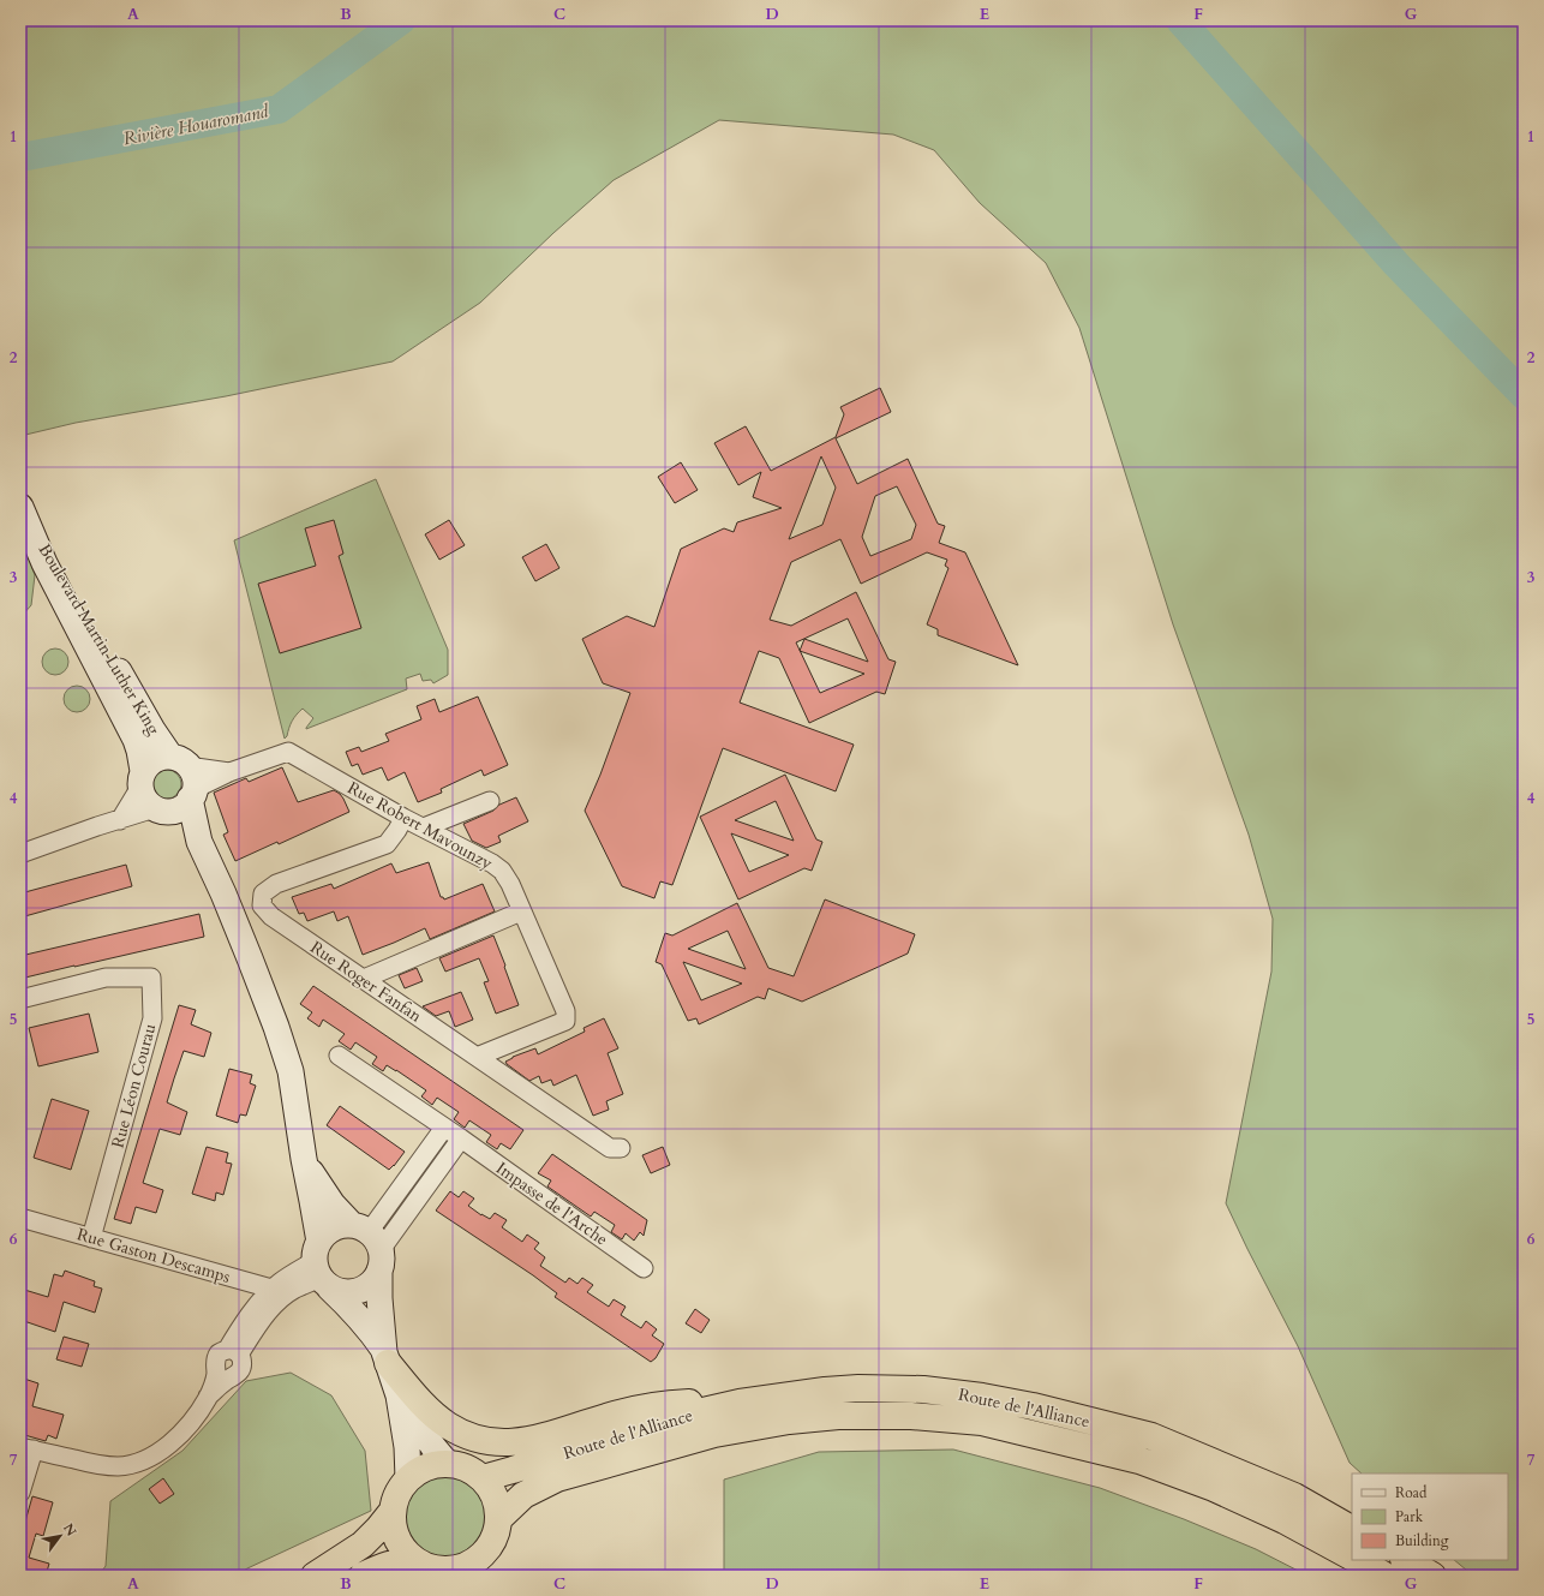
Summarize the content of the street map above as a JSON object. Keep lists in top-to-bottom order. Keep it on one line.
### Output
{"streets":{"highway":["Route de l'Alliance"],"main road":["Boulevard Martin Luther King"],"street":["Rue Robert Mavounzy","Rue Roger Fanfan","Rue Léon Courau","Impasse de l'Arche","Rue Gaston Descamps"]},"crossings":[["Rue Robert Mavounzy","Rue Roger Fanfan"],["Rue Léon Courau","Rue Gaston Descamps"]],"water":["Rivière Houaromand"],"legend":["Road","Park","Building"],"north":"top right","grid":{"columns":["A","B","C","D","E","F","G"],"rows":["1","2","3","4","5","6","7"]}}
